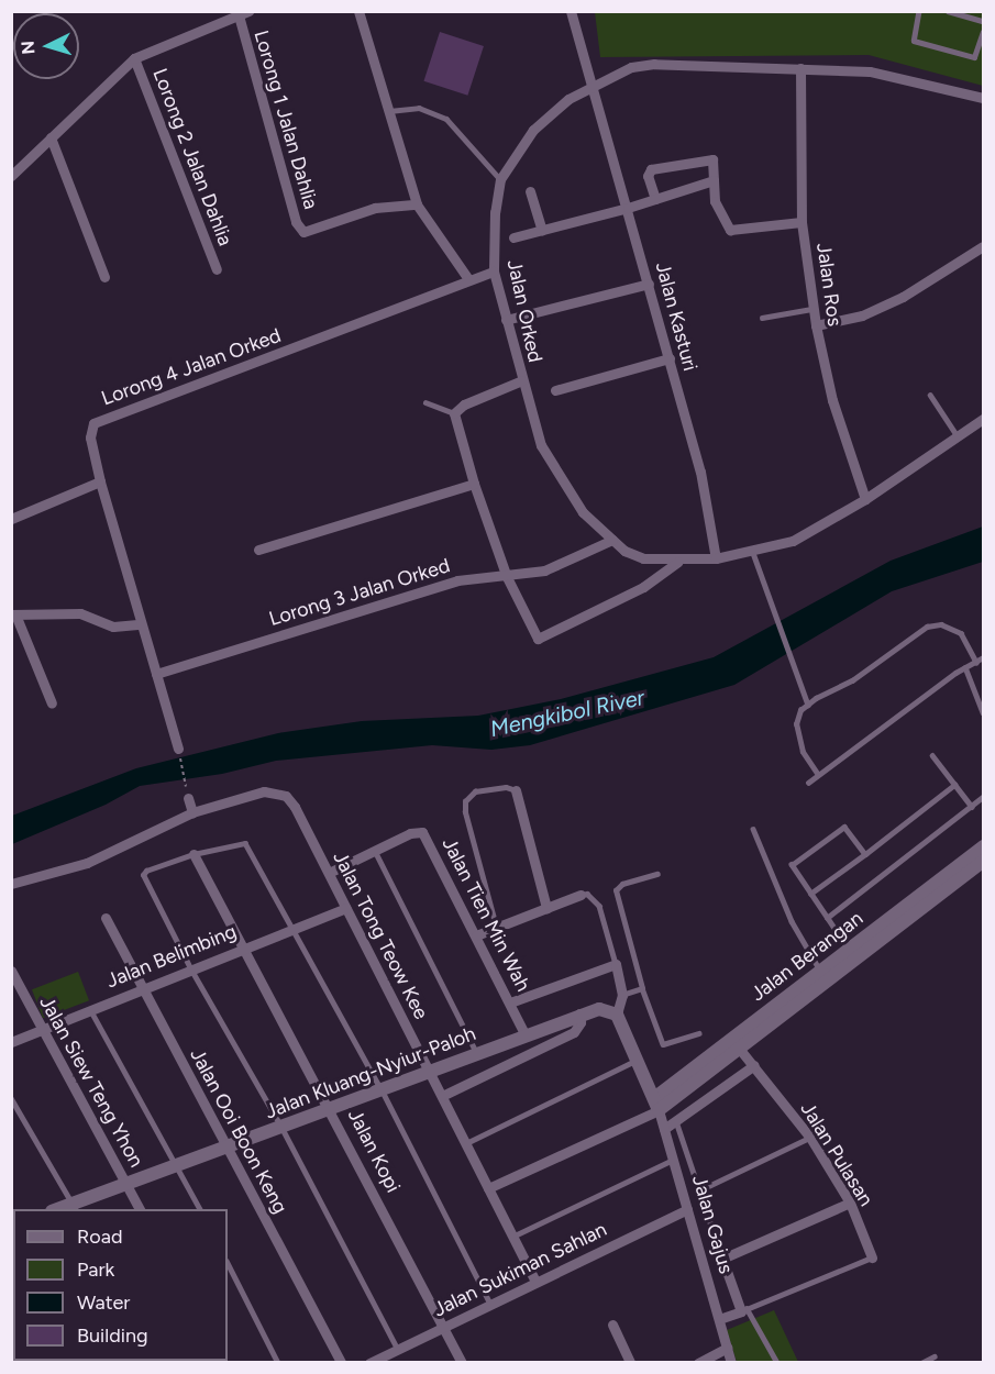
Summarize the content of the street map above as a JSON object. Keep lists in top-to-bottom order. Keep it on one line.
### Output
{"streets":{"street":["Lorong 1 Jalan Dahlia","Lorong 2 Jalan Dahlia","Jalan Ros","Jalan Orked","Jalan Kasturi","Lorong 4 Jalan Orked","Lorong 3 Jalan Orked","Jalan Tien Min Wah","Jalan Tong Teow Kee","Jalan Belimbing","Jalan Berangan","Jalan Kluang-Nyiur-Paloh","Jalan Siew Teng Yhon","Jalan Ooi Boon Keng","Jalan Kopi","Jalan Pulasan","Jalan Gajus","Jalan Sukiman Sahlan"]},"crossings":[["Jalan Ros","Jalan Orked"],["Jalan Orked","Jalan Kasturi"],["Jalan Orked","Lorong 4 Jalan Orked"],["Jalan Orked","Lorong 3 Jalan Orked"],["Lorong 4 Jalan Orked","Lorong 3 Jalan Orked"],["Jalan Tien Min Wah","Jalan Tong Teow Kee"],["Jalan Tien Min Wah","Jalan Kluang-Nyiur-Paloh"],["Jalan Tong Teow Kee","Jalan Belimbing"],["Jalan Tong Teow Kee","Jalan Kluang-Nyiur-Paloh"],["Jalan Tong Teow Kee","Jalan Sukiman Sahlan"],["Jalan Belimbing","Jalan Siew Teng Yhon"],["Jalan Belimbing","Jalan Ooi Boon Keng"],["Jalan Belimbing","Jalan Kopi"],["Jalan Berangan","Jalan Pulasan"],["Jalan Berangan","Jalan Gajus"],["Jalan Kluang-Nyiur-Paloh","Jalan Siew Teng Yhon"],["Jalan Kluang-Nyiur-Paloh","Jalan Ooi Boon Keng"],["Jalan Kluang-Nyiur-Paloh","Jalan Kopi"],["Jalan Kopi","Jalan Sukiman Sahlan"],["Jalan Pulasan","Jalan Gajus"],["Jalan Gajus","Jalan Sukiman Sahlan"]],"water":["Mengkibol River"],"legend":["Road","Park","Water","Building"],"north":"left"}
